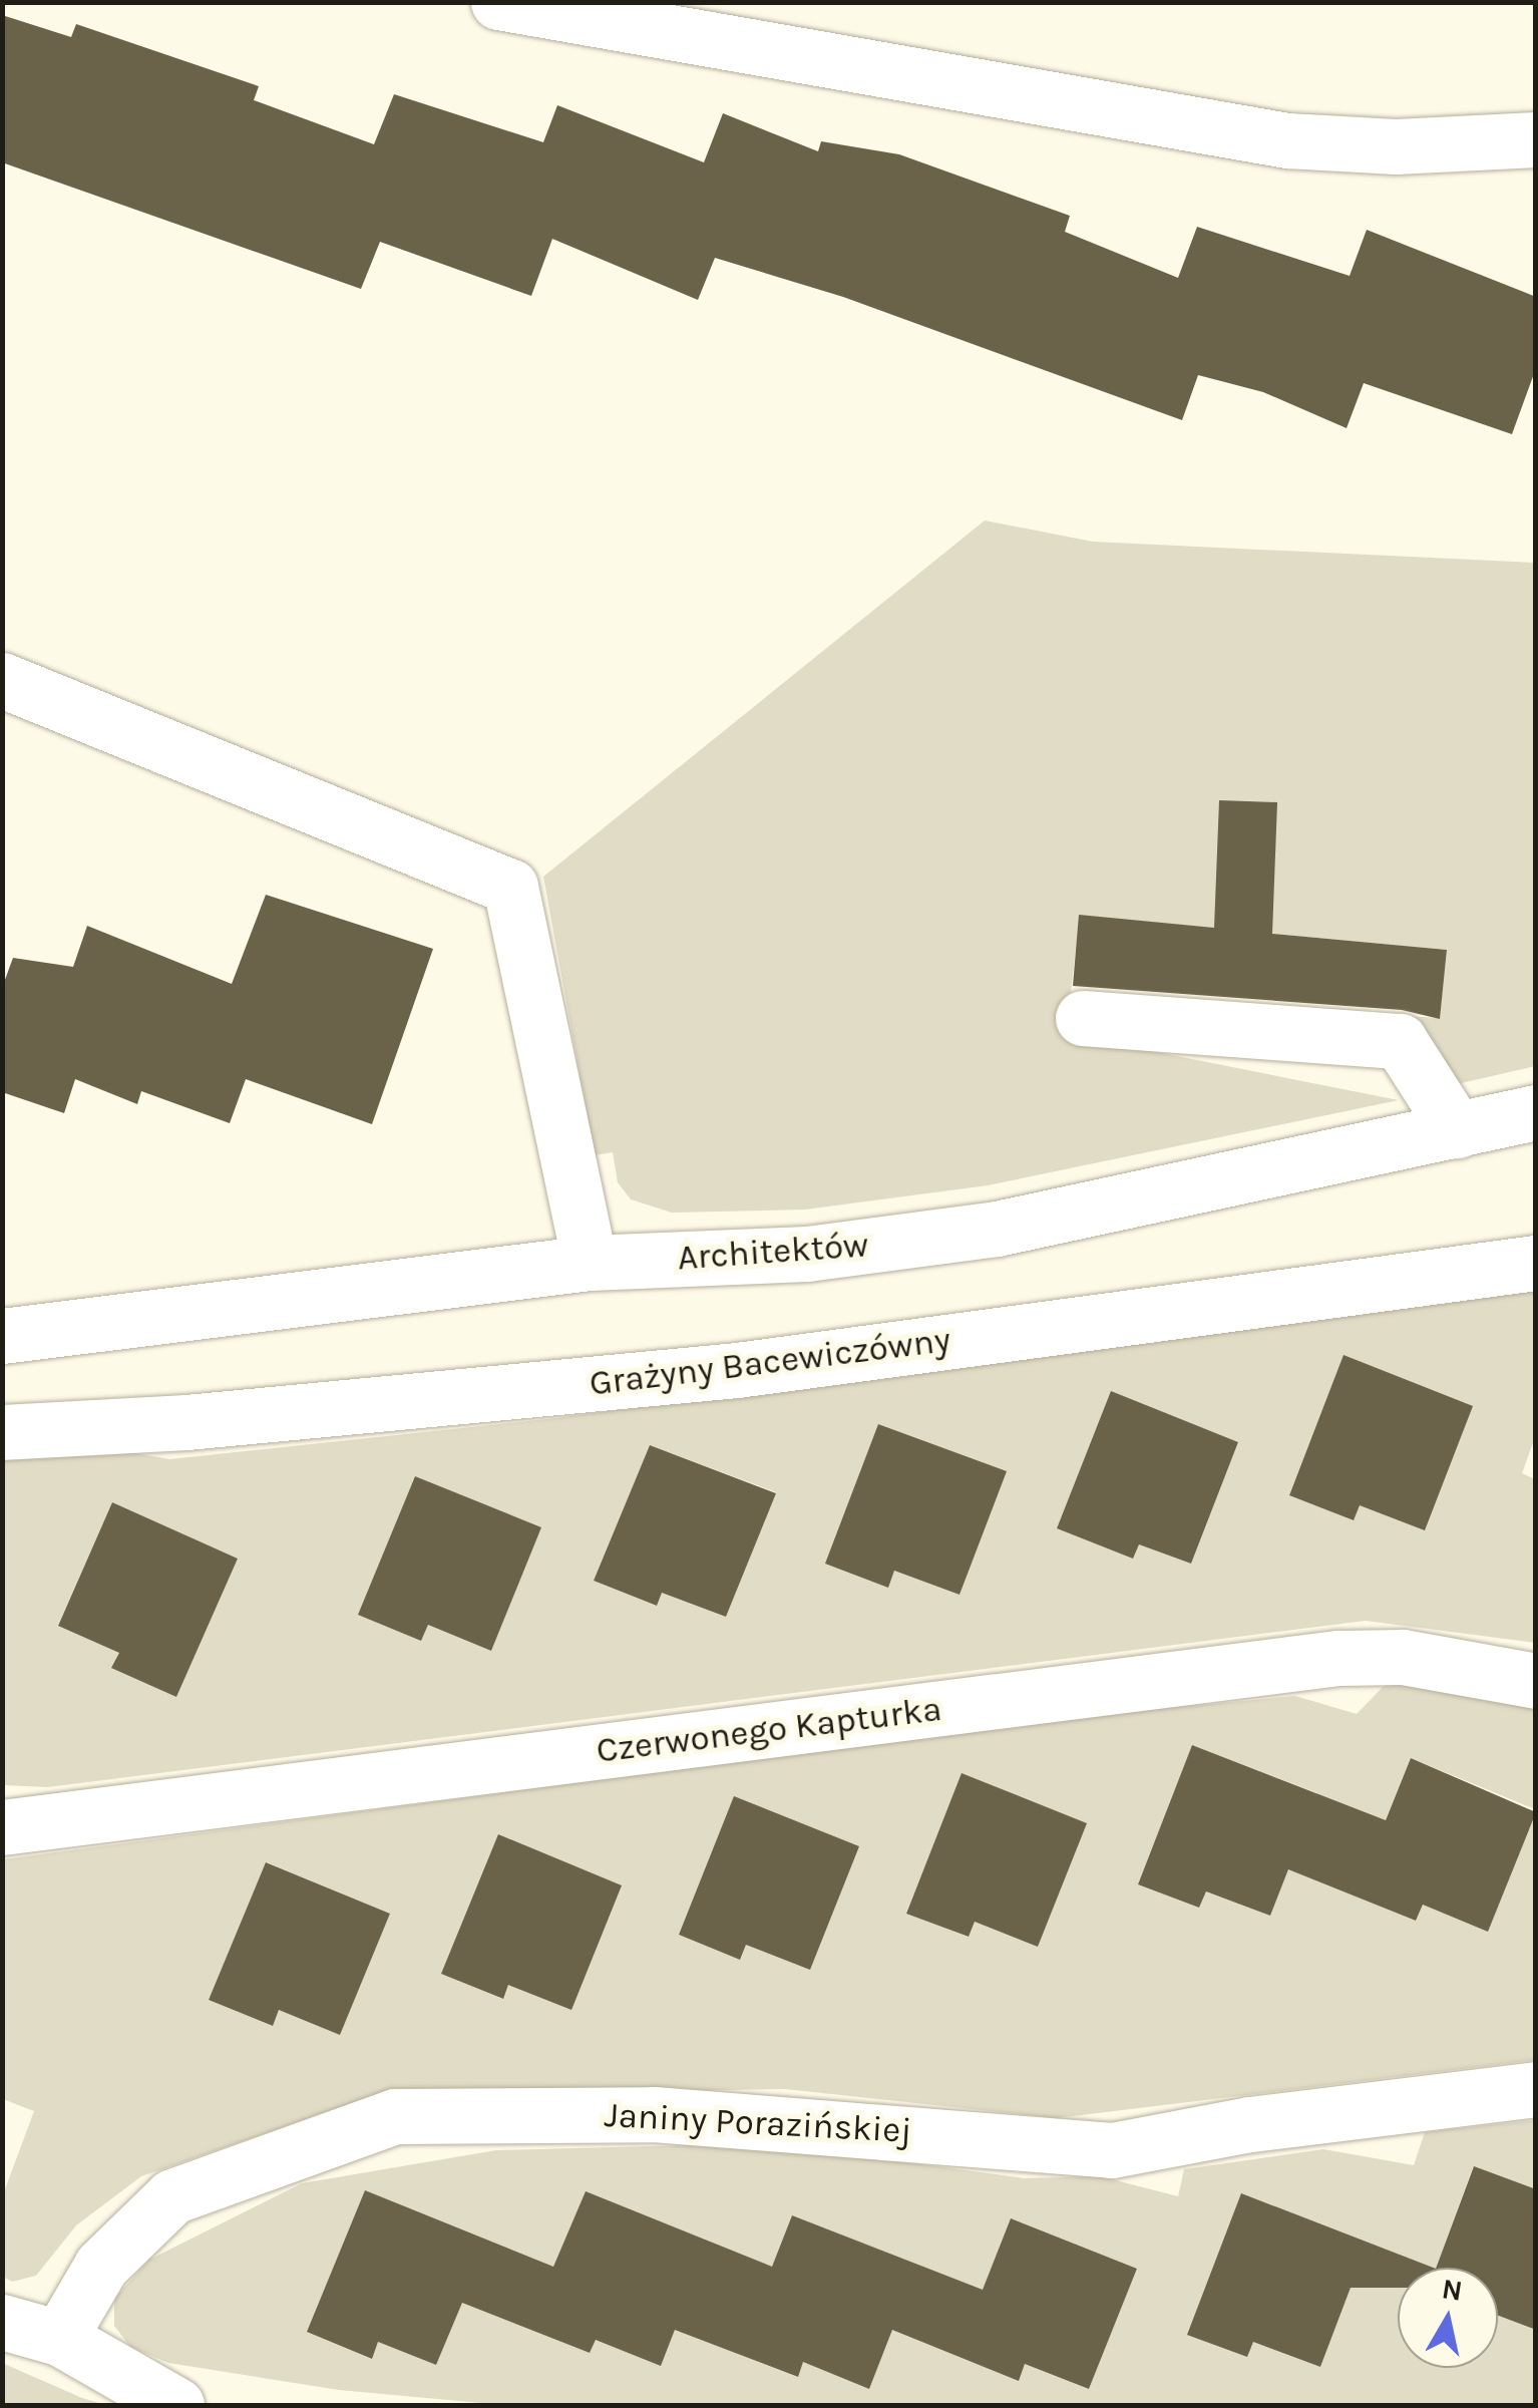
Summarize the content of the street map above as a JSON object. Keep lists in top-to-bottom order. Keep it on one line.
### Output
{"streets":{"street":["Architektów","Grażyny Bacewiczówny","Czerwonego Kapturka","Janiny Porazińskiej"]},"north":"top"}
